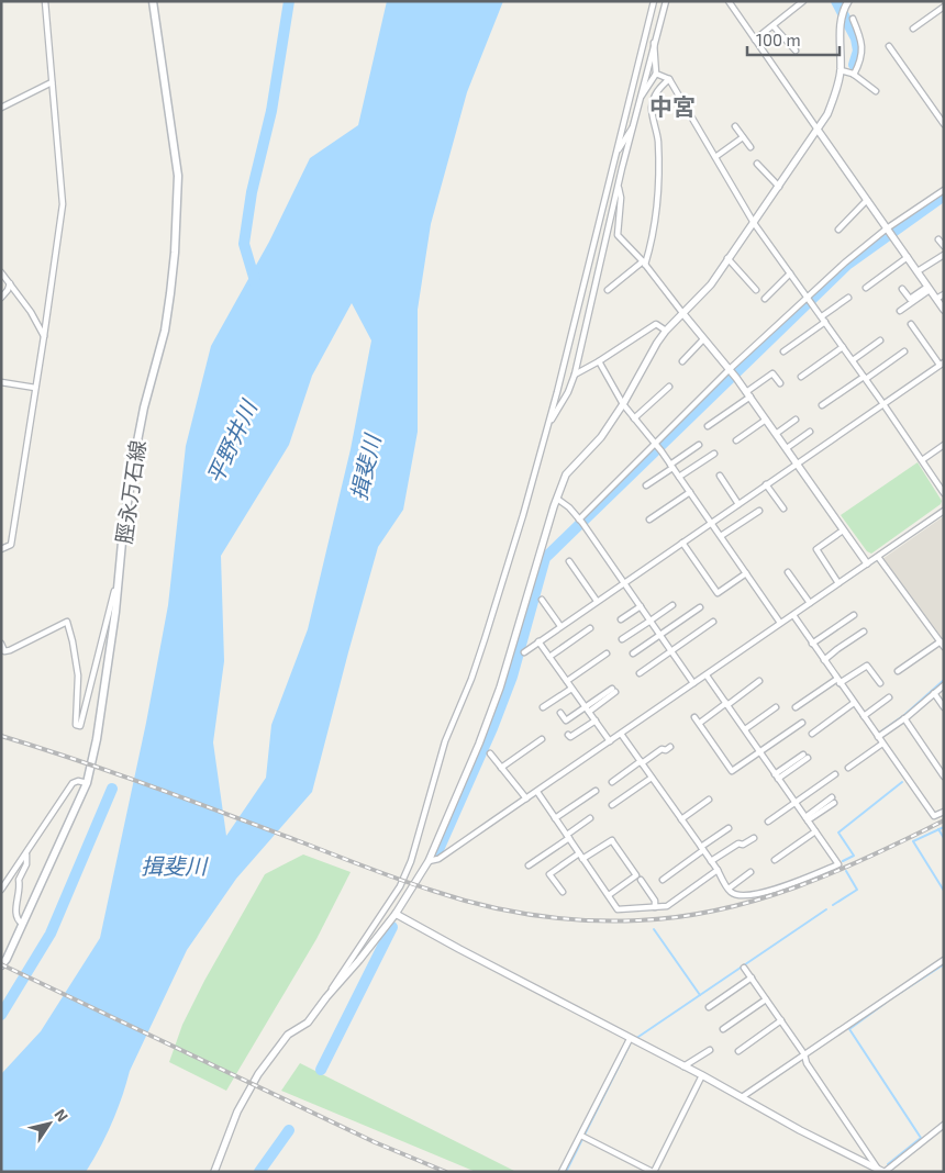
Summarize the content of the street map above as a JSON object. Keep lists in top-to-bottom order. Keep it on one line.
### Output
{"streets":{"main road":["脛永万石線"]},"districts":["中宮"],"water":["平野井川","揖斐川"],"scale_bar":"100 m","north":"top right"}
